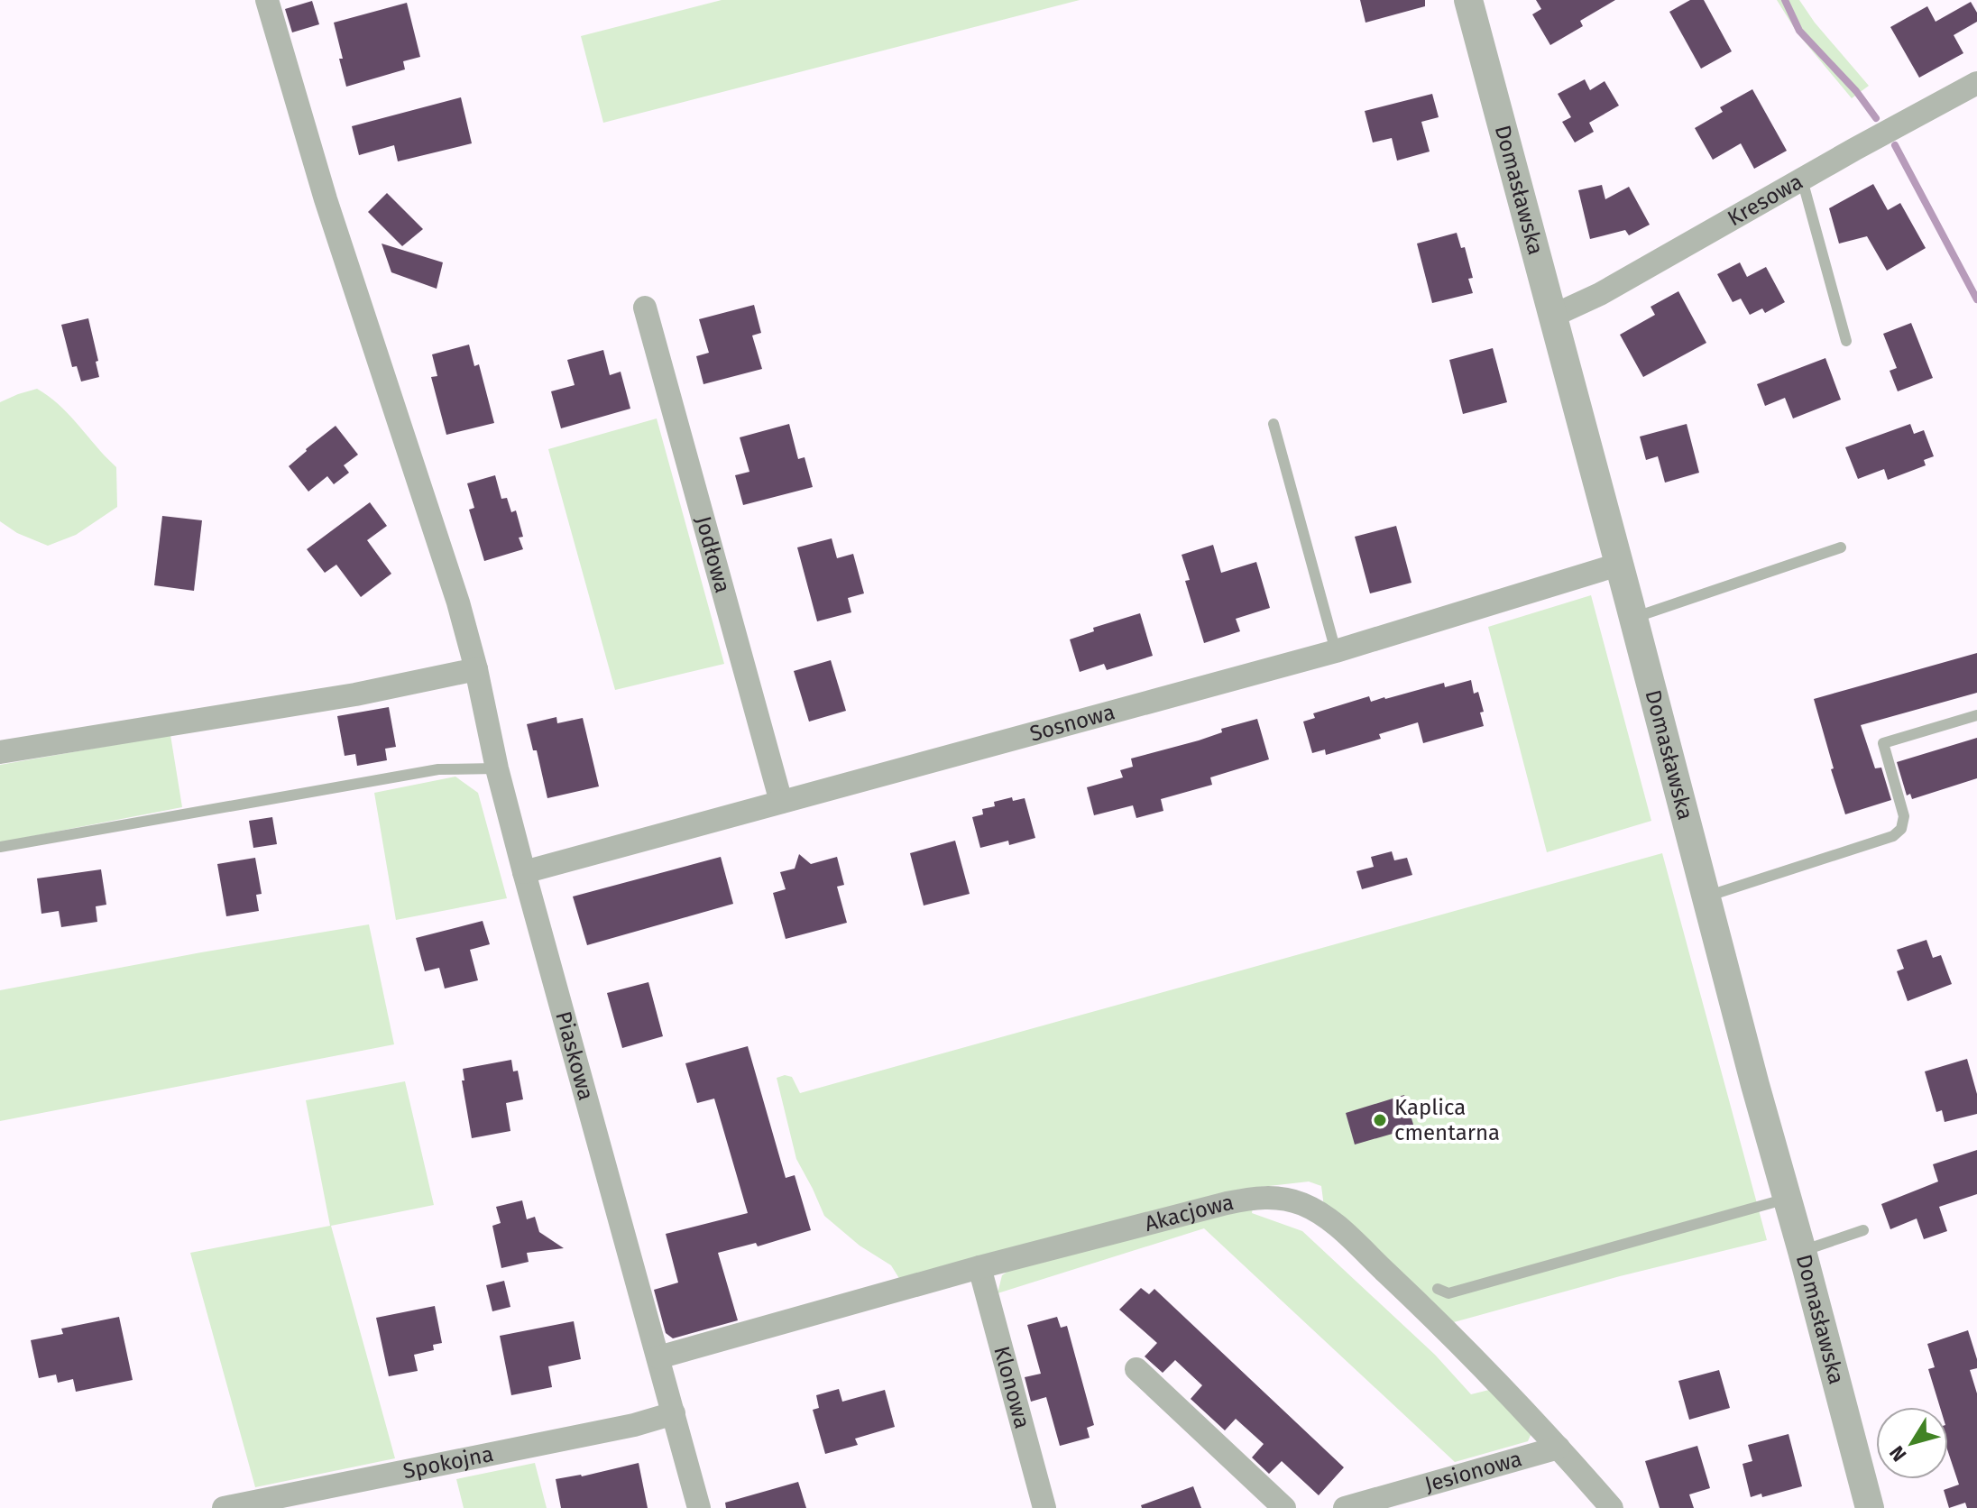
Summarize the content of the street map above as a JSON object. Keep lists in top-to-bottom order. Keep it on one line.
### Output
{"streets":{"street":["Domasławska","Kresowa","Jodłowa","Sosnowa","Piaskowa","Akacjowa","Klonowa","Spokojna","Jesionowa"]},"crossings":[["Domasławska","Kresowa"],["Domasławska","Sosnowa"],["Jodłowa","Sosnowa"],["Sosnowa","Piaskowa"],["Piaskowa","Akacjowa"],["Piaskowa","Spokojna"],["Akacjowa","Klonowa"],["Akacjowa","Jesionowa"]],"places":["Kaplica cmentarna"],"north":"bottom left"}
